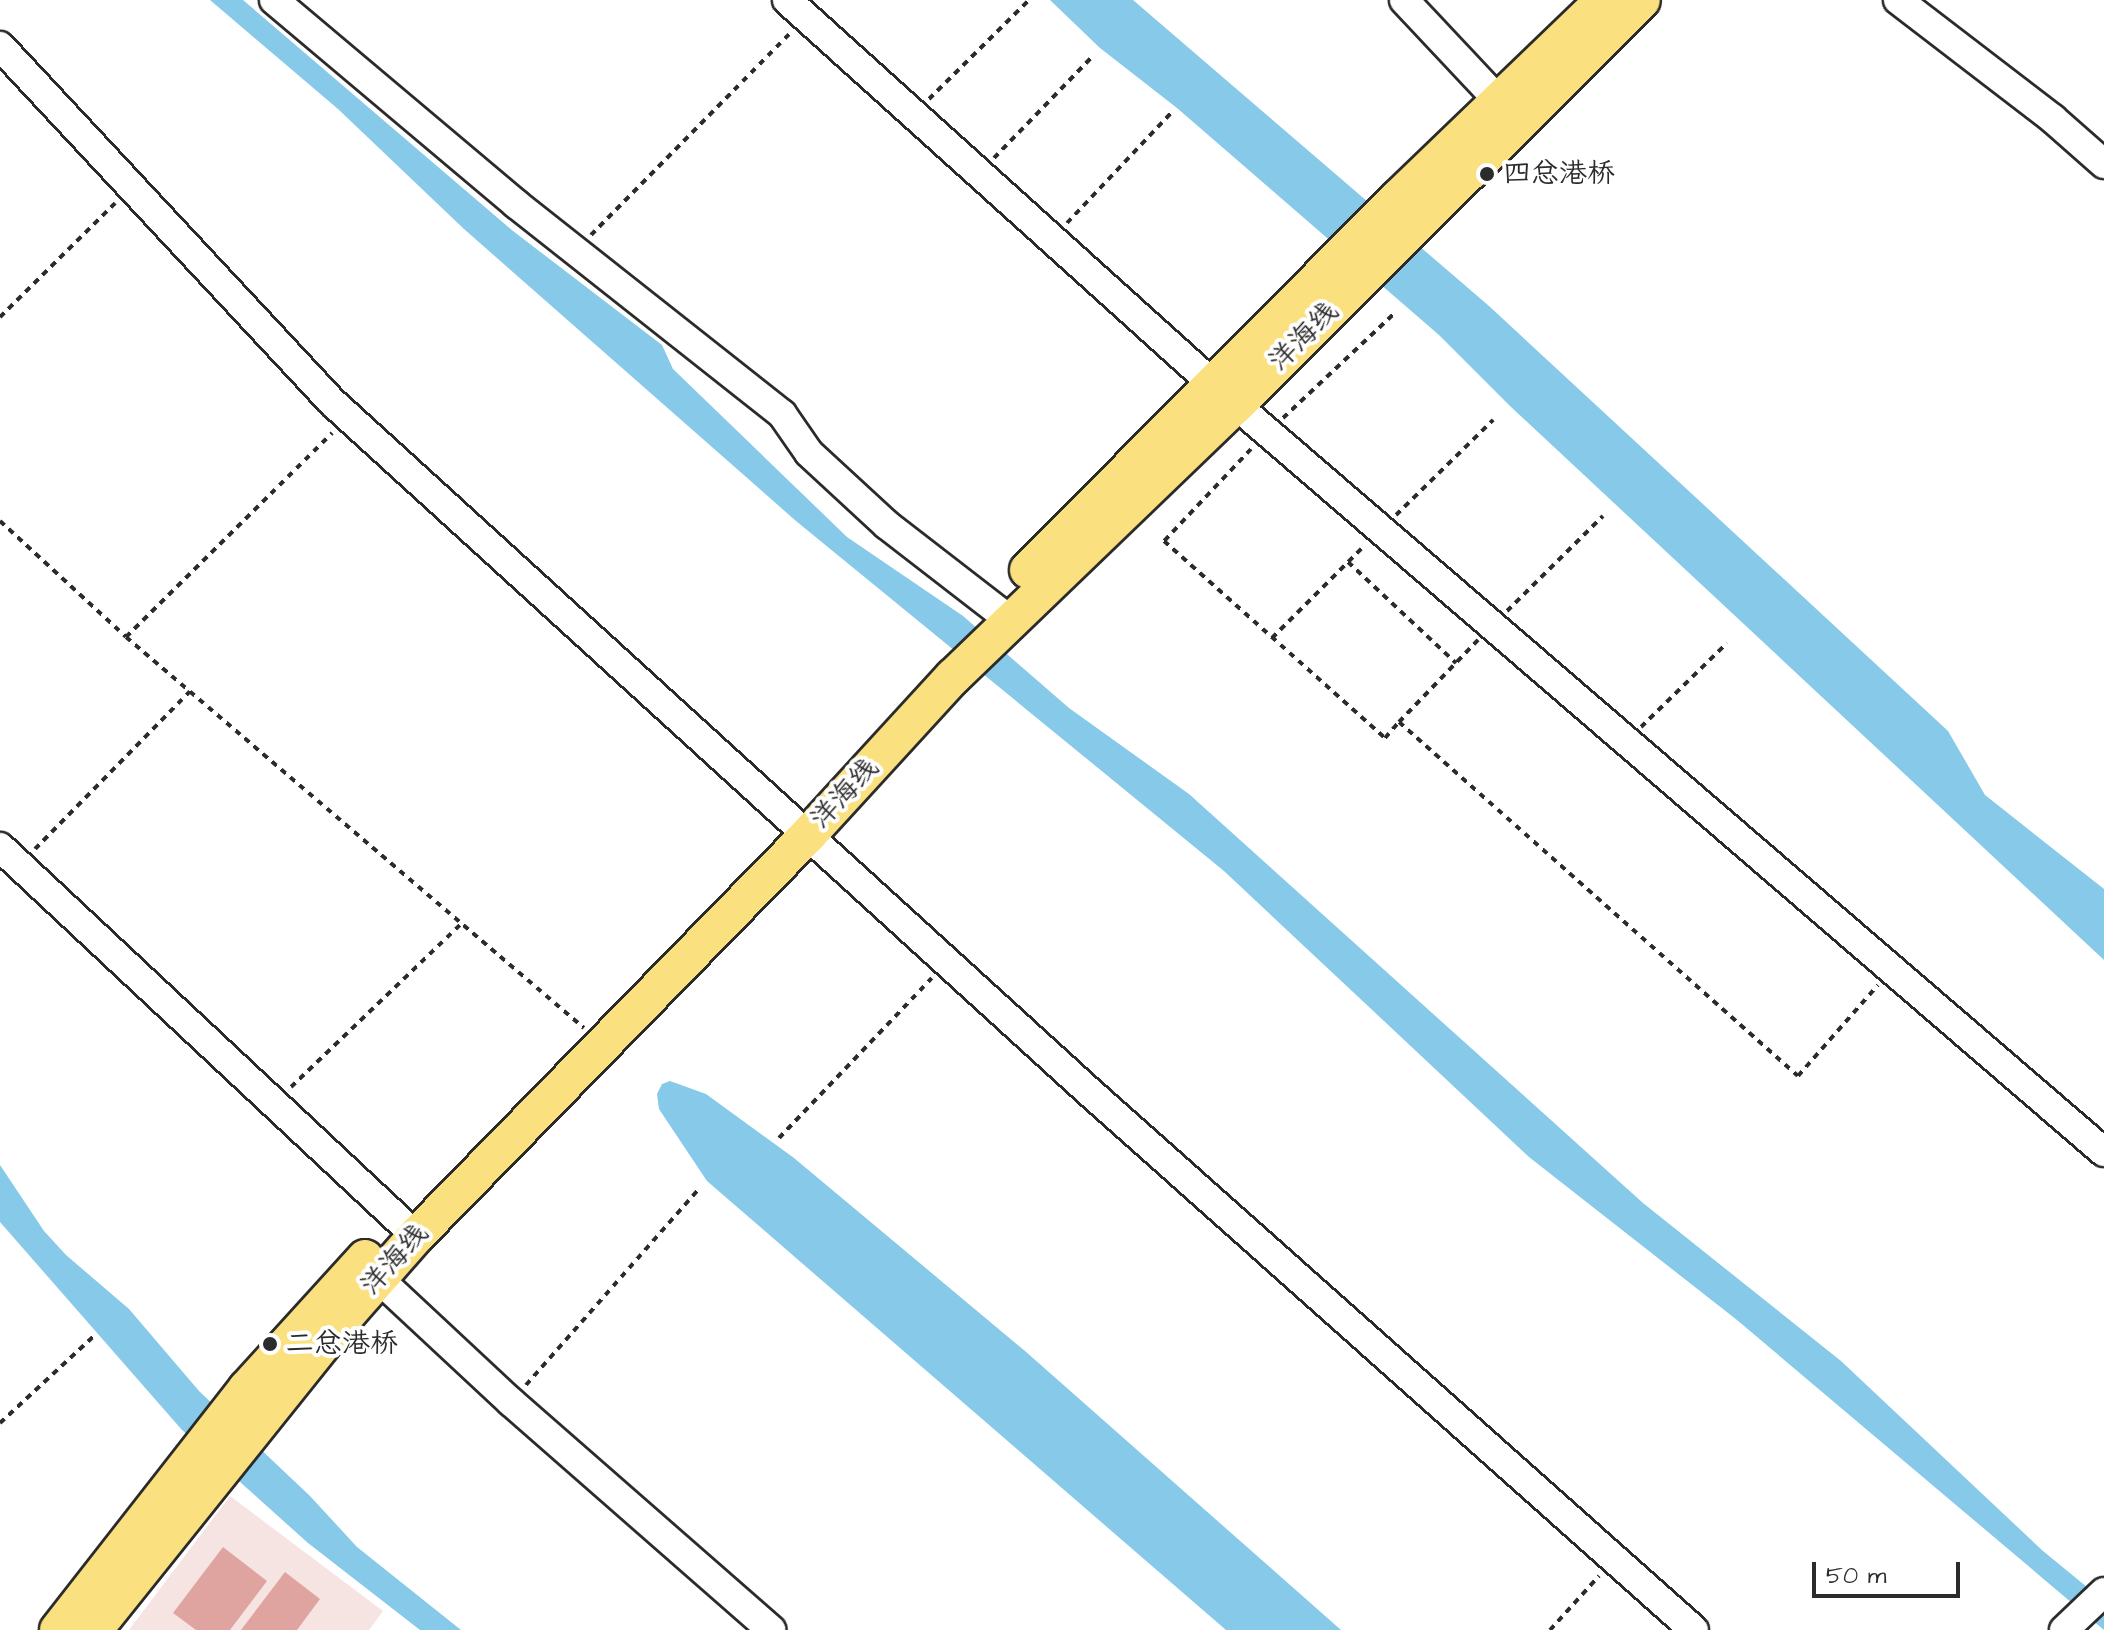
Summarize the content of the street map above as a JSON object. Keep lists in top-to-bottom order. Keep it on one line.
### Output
{"streets":{"main road":["洋海线"]},"places":["四总港桥","二总港桥"],"scale_bar":"50 m"}
